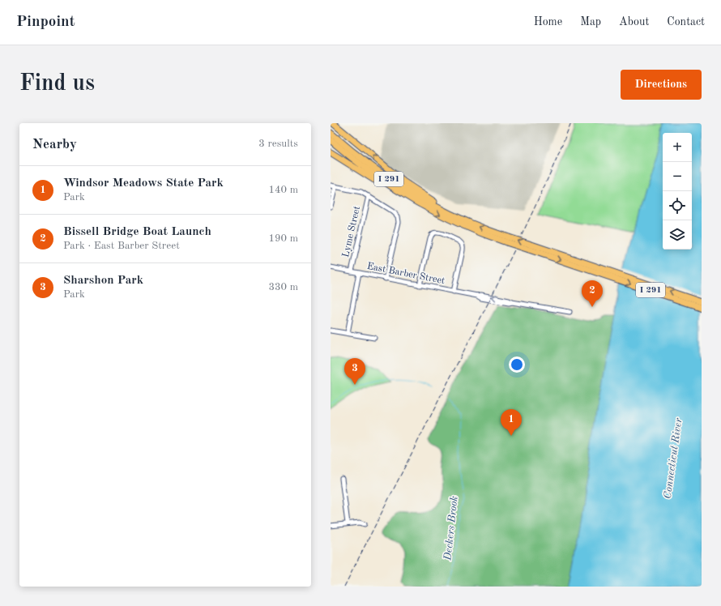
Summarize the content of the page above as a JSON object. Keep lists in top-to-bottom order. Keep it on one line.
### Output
{"streets":{"highway":["I 291"],"street":["Lyme Street","East Barber Street"]},"crossings":[["Lyme Street","East Barber Street"]],"water":["Connecticut River","Deckers Brook"],"page":{"header":"Pinpoint","nav":["Home","Map","About","Contact"],"buttons":"Directions","title":"Find us","heading":["Nearby","3 results"],"map_buttons":["+","−"],"list":[{"mark":"1","name":"Windsor Meadows State Park","note":"Park","value":"140 m"},{"mark":"2","name":"Bissell Bridge Boat Launch","note":"Park · East Barber Street","value":"190 m"},{"mark":"3","name":"Sharshon Park","note":"Park","value":"330 m"}],"pins":["2","3","1"]}}
